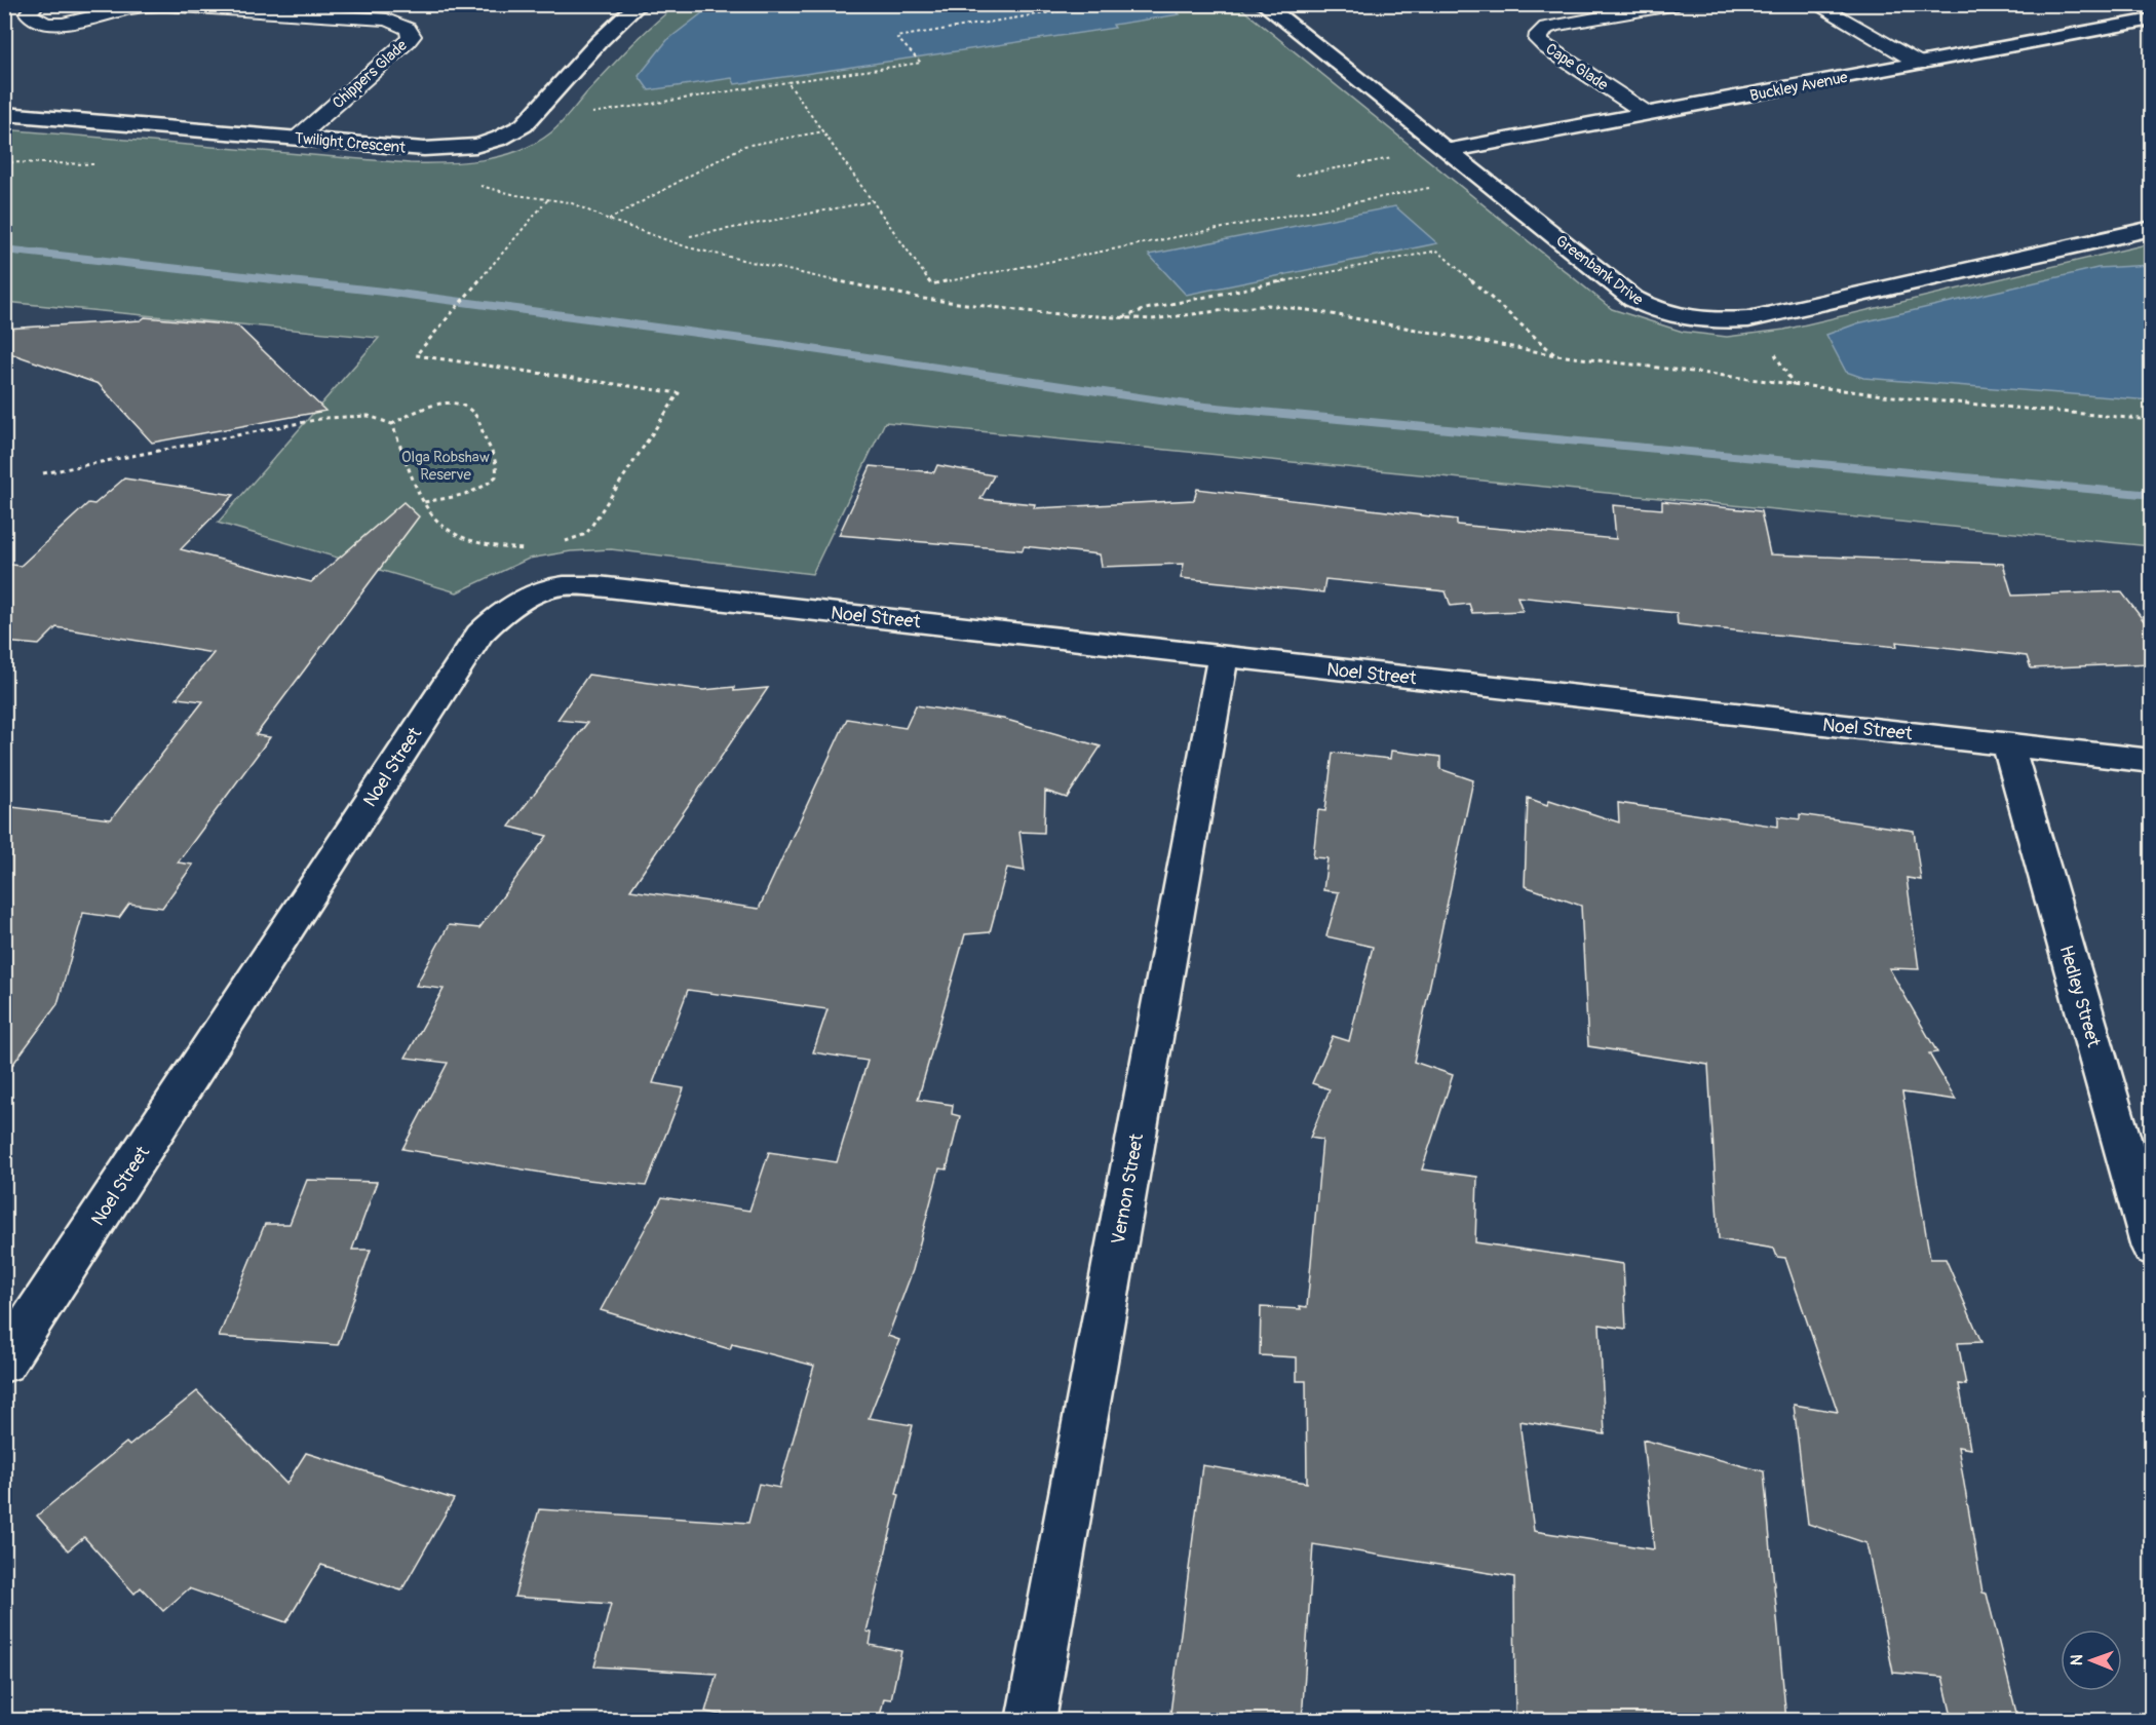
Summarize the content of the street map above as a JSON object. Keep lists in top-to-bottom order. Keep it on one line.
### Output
{"streets":{"street":["Buckley Avenue","Twilight Crescent","Greenbank Drive","Noel Street","Hedley Street","Vernon Street"],"lane":["Cape Glade","Chippers Glade"]},"crossings":[["Cape Glade","Buckley Avenue"],["Chippers Glade","Twilight Crescent"],["Buckley Avenue","Greenbank Drive"],["Noel Street","Hedley Street"],["Noel Street","Vernon Street"]],"parks":["Olga Robshaw Reserve"],"north":"left"}
